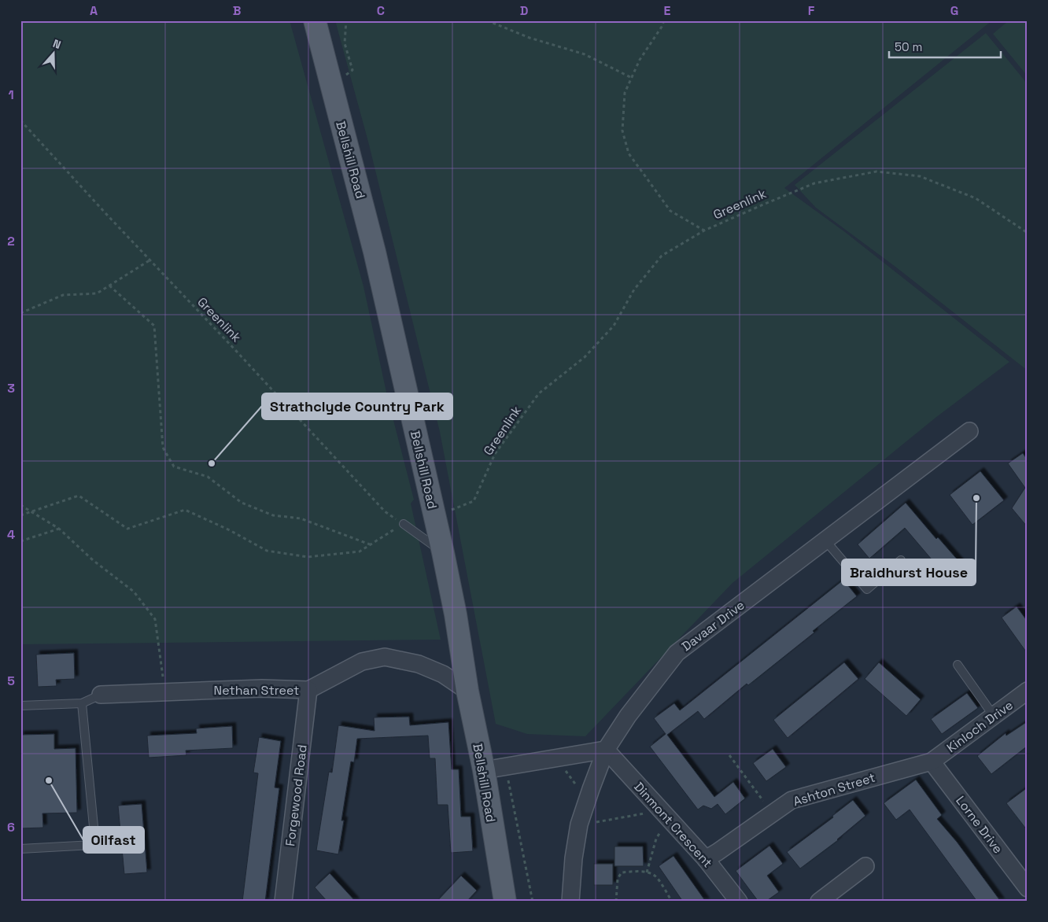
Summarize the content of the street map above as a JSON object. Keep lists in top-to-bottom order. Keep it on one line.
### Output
{"streets":{"main road":["Bellshill Road"],"street":["Davaar Drive","Nethan Street","Kinloch Drive","Ashton Street","Forgewood Road","Dinmont Crescent","Lorne Drive"],"path":["Greenlink"]},"crossings":[["Bellshill Road","Greenlink"],["Bellshill Road","Nethan Street"],["Davaar Drive","Dinmont Crescent"],["Nethan Street","Forgewood Road"],["Kinloch Drive","Ashton Street"],["Kinloch Drive","Lorne Drive"],["Ashton Street","Dinmont Crescent"],["Ashton Street","Lorne Drive"]],"places":["Strathclyde Country Park","Braidhurst House","Oilfast"],"scale_bar":"50 m","north":"top","grid":{"columns":["A","B","C","D","E","F","G"],"rows":["1","2","3","4","5","6"]}}
